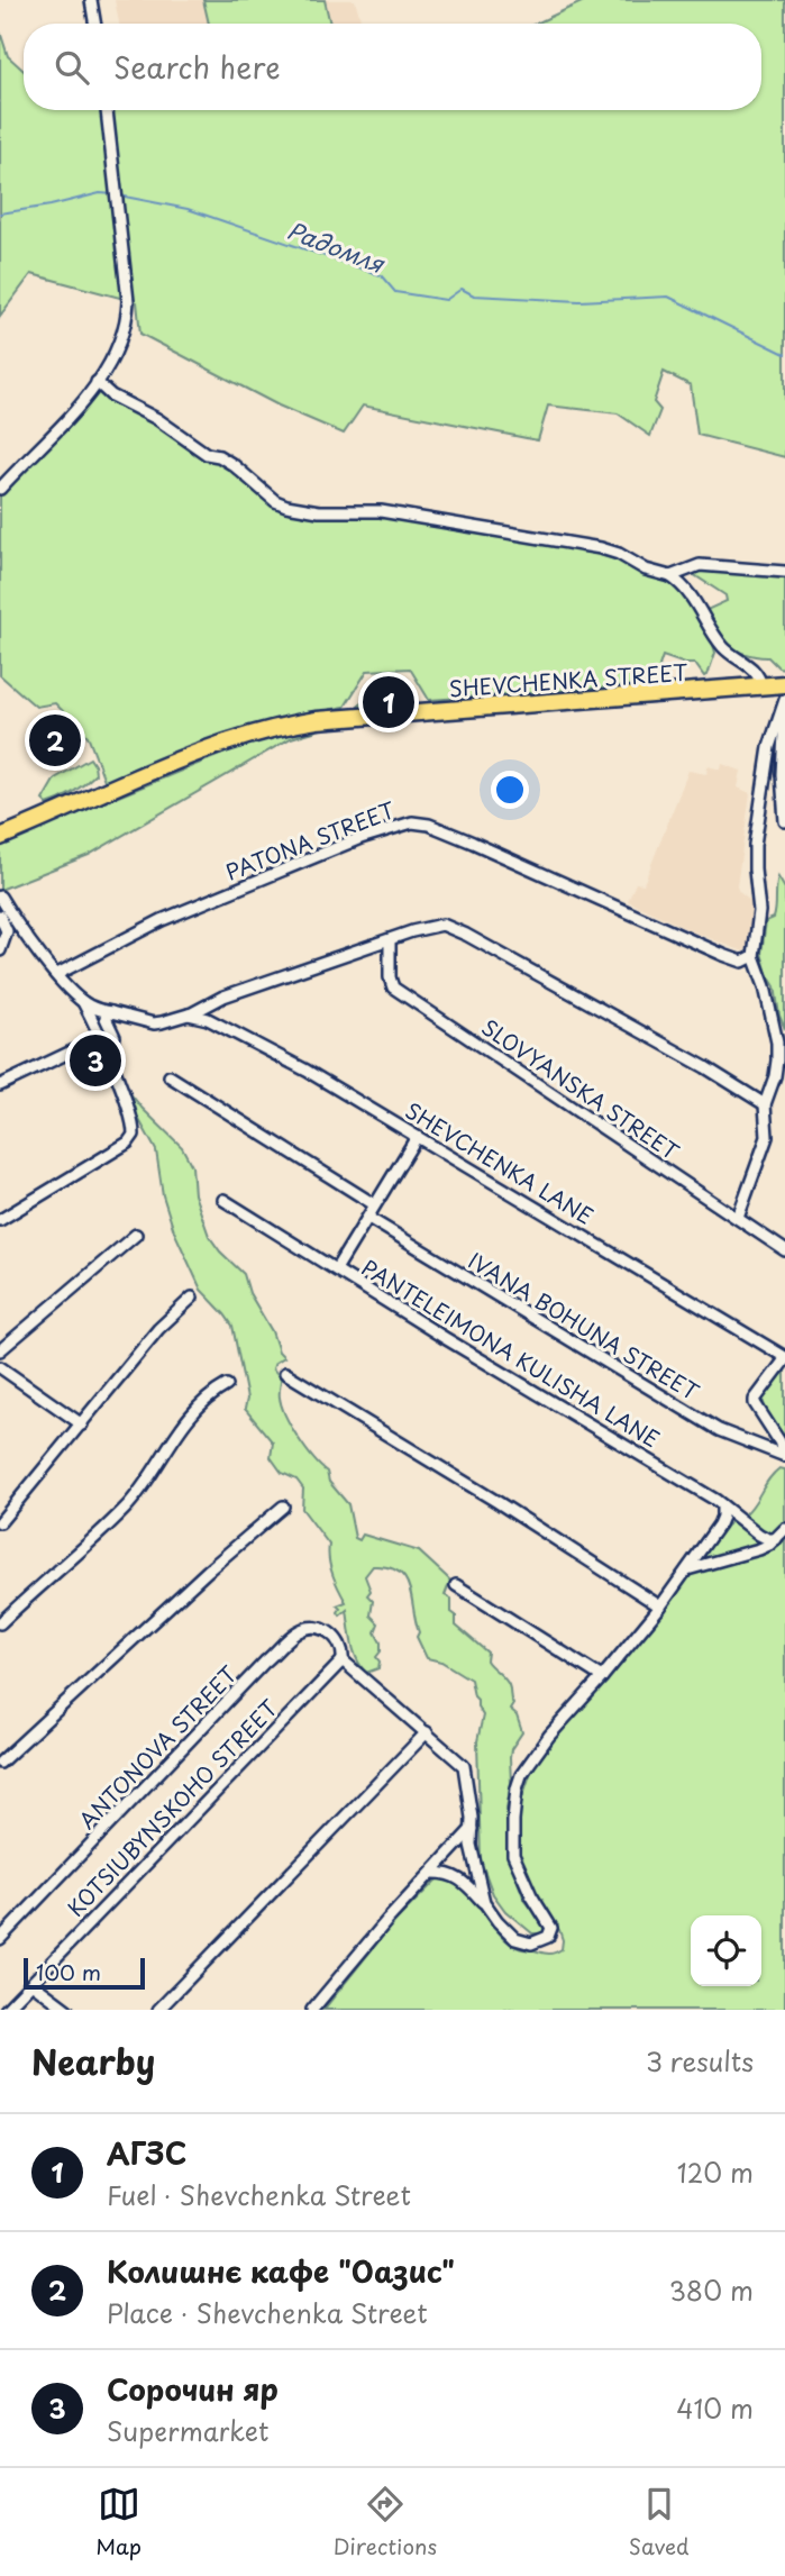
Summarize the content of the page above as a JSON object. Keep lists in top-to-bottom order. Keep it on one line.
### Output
{"streets":{"main road":["SHEVCHENKA STREET"],"street":["PATONA STREET","SLOVYANSKA STREET","SHEVCHENKA LANE","IVANA BOHUNA STREET","PANTELEIMONA KULISHA LANE","ANTONOVA STREET","KOTSIUBYNSKOHO STREET"]},"crossings":[["ANTONOVA STREET","KOTSIUBYNSKOHO STREET"]],"water":["Радомля"],"scale_bar":"100 m","page":{"search":"Search here","pins":["1","2","3"],"scale":"100 m","heading":["Nearby","3 results"],"list":[{"mark":"1","name":"АГЗС","note":"Fuel · Shevchenka Street","value":"120 m"},{"mark":"2","name":"Колишнє кафе \"Оазис\"","note":"Place · Shevchenka Street","value":"380 m"},{"mark":"3","name":"Сорочин яр","note":"Supermarket","value":"410 m"}],"nav":["Map","Directions","Saved"]}}
